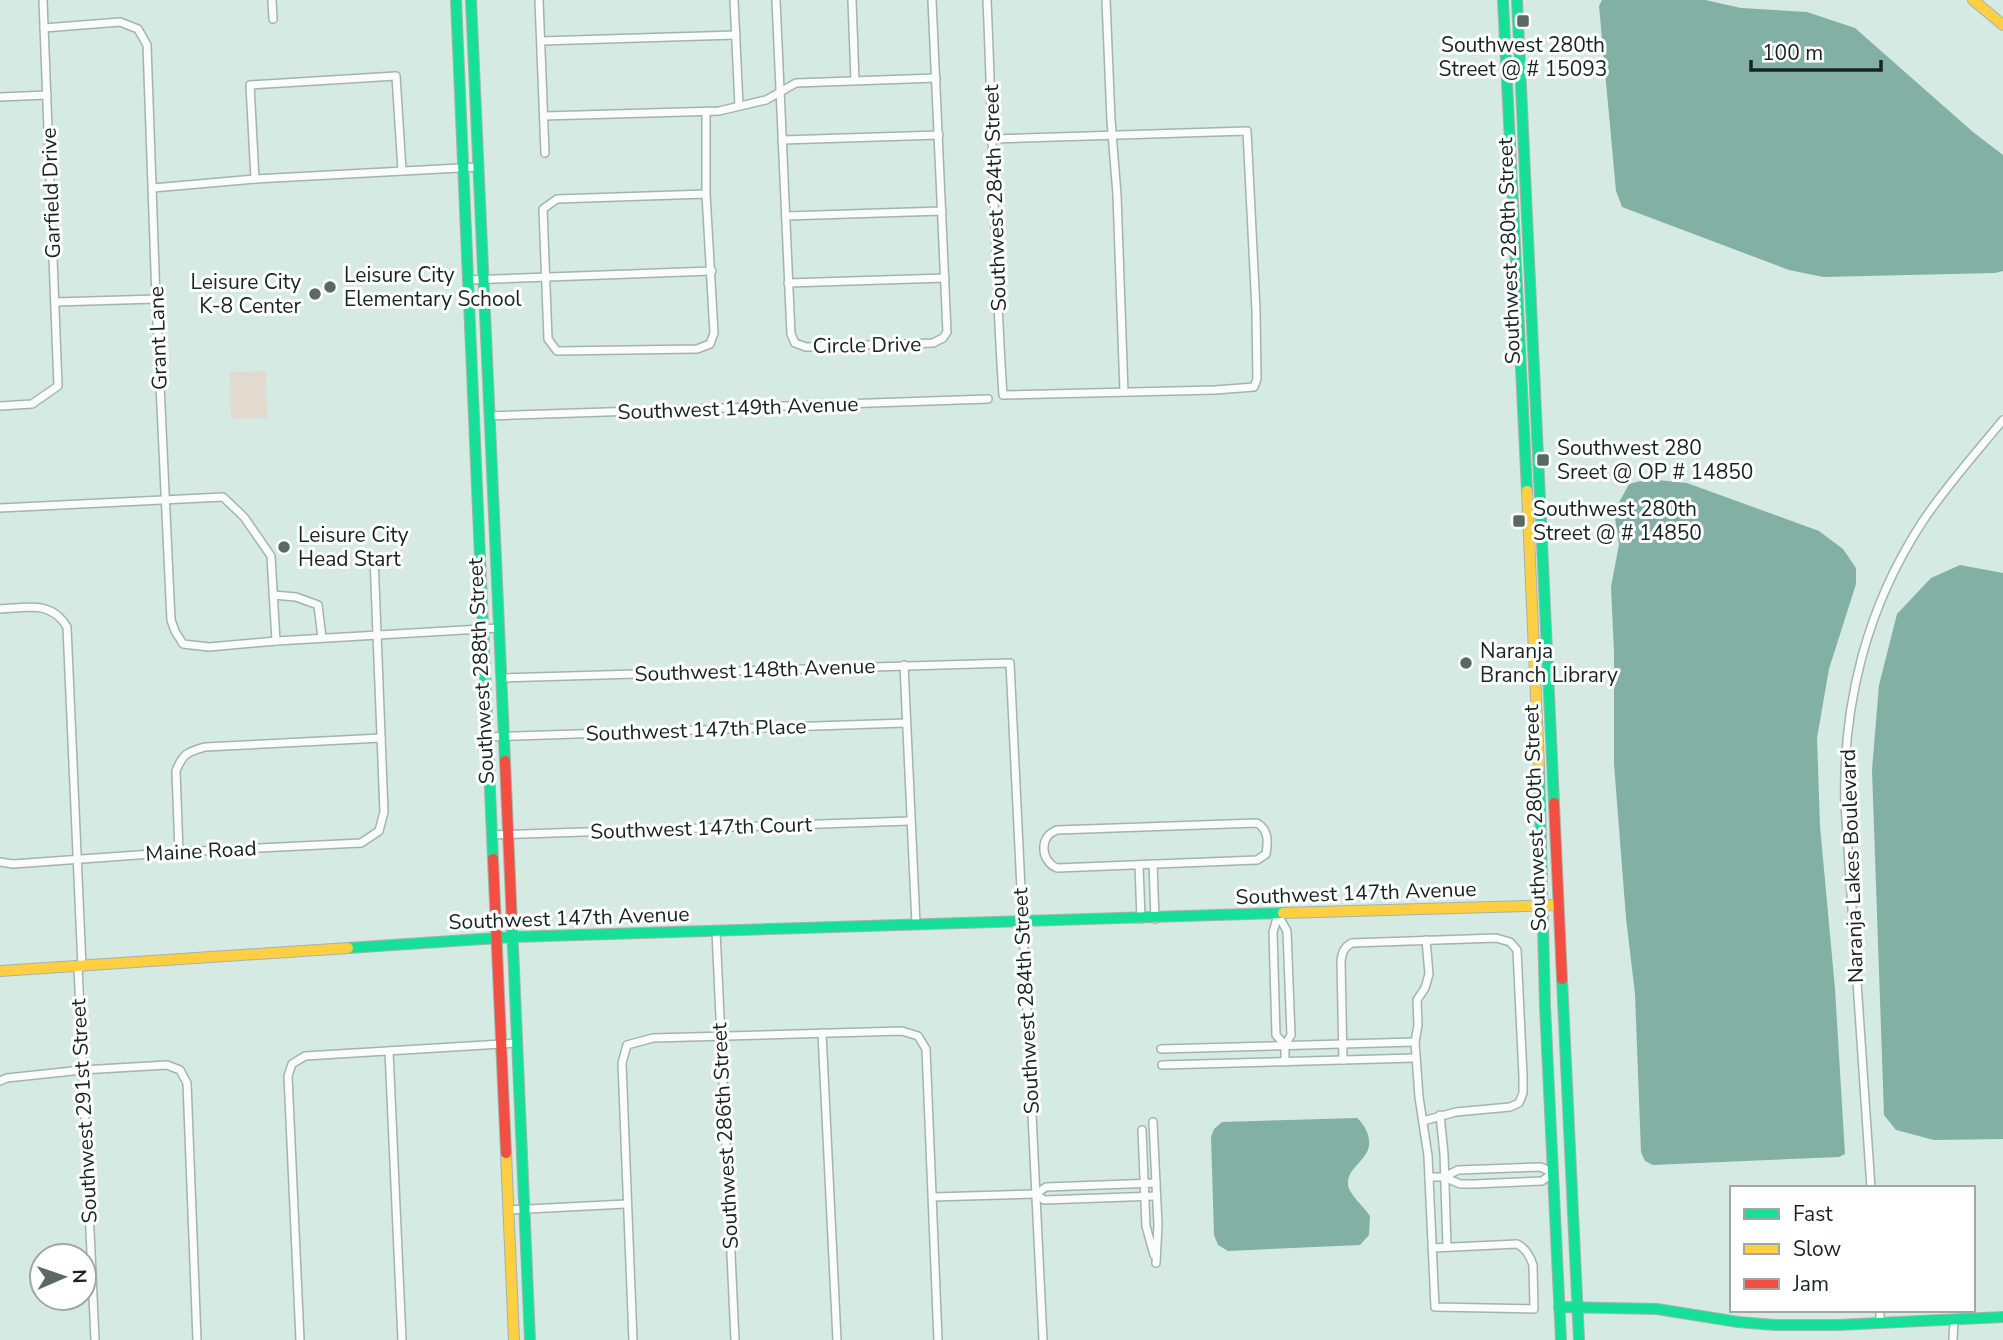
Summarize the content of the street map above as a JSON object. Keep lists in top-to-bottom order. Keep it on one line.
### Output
{"streets":{"main road":["Southwest 280th Street","Southwest 288th Street","Southwest 147th Avenue"],"street":["Garfield Drive","Southwest 284th Street","Grant Lane","Circle Drive","Southwest 149th Avenue","Southwest 148th Avenue","Southwest 147th Place","Southwest 147th Court","Maine Road","Naranja Lakes Boulevard","Southwest 291st Street","Southwest 286th Street"]},"crossings":[["Garfield Drive","Grant Lane"],["Southwest 284th Street","Southwest 148th Avenue"],["Southwest 284th Street","Southwest 147th Avenue"],["Southwest 280th Street","Southwest 147th Avenue"],["Southwest 149th Avenue","Southwest 288th Street"],["Southwest 148th Avenue","Southwest 288th Street"],["Southwest 288th Street","Southwest 147th Place"],["Southwest 288th Street","Southwest 147th Court"],["Southwest 288th Street","Southwest 147th Avenue"],["Southwest 147th Avenue","Southwest 291st Street"],["Southwest 147th Avenue","Southwest 286th Street"]],"places":{"transit":["Southwest 280th Street @ # 15093","Southwest 280 Sreet @ OP # 14850","Southwest 280th Street @ # 14850"],"other":["Leisure City Elementary School","Leisure City K-8 Center","Leisure City Head Start","Naranja Branch Library"]},"legend":["Fast","Slow","Jam"],"scale_bar":"100 m","north":"right"}
